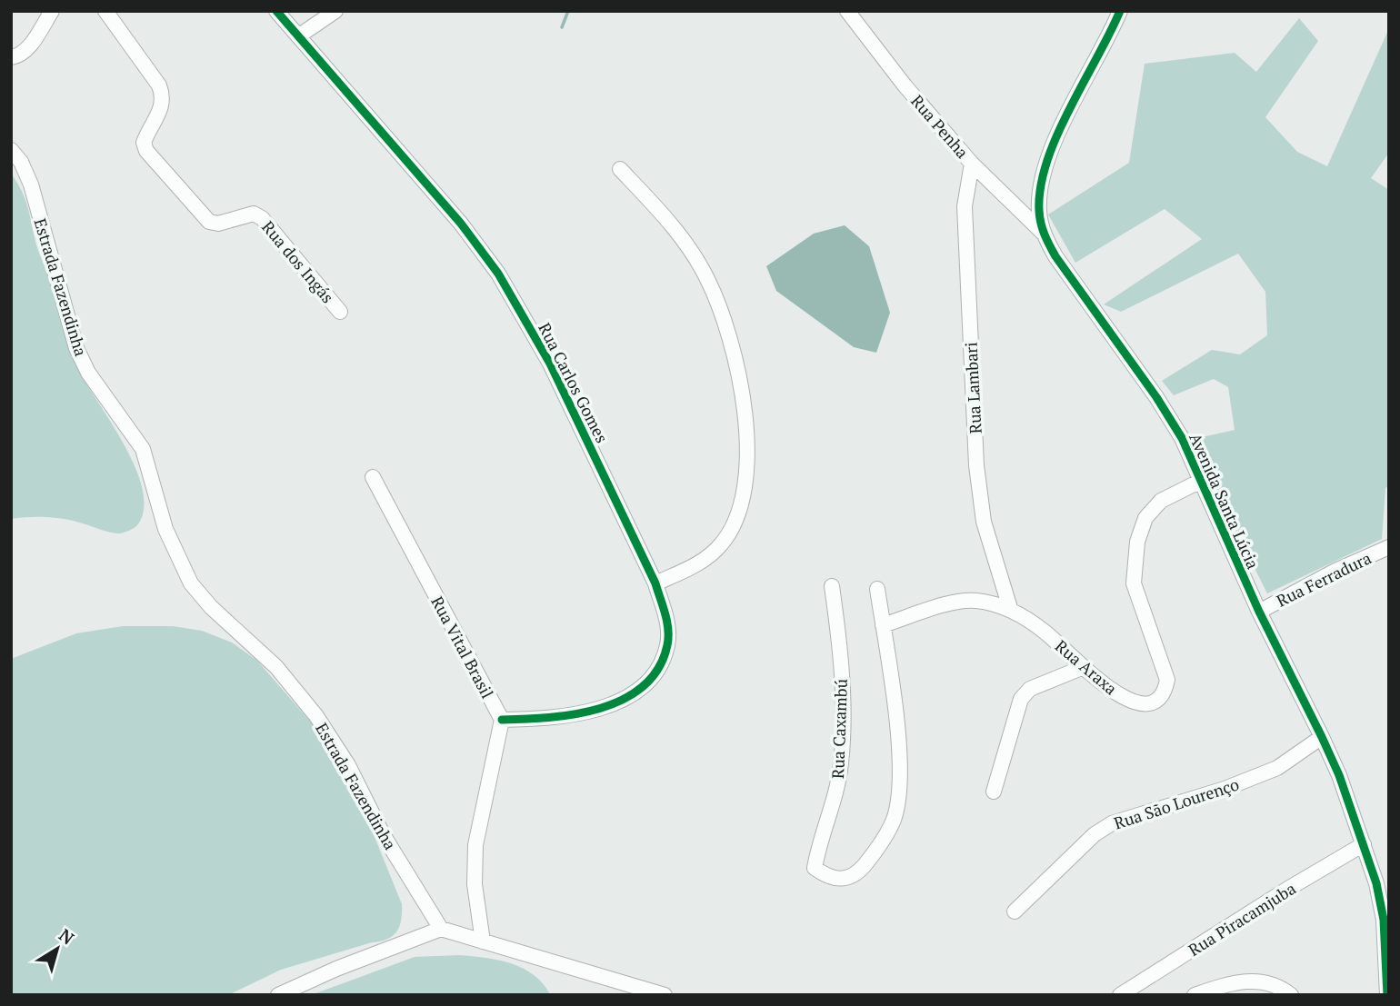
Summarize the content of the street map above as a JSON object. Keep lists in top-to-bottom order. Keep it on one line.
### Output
{"streets":{"street":["Rua Penha","Rua dos Ingás","Estrada Fazendinha","Rua Carlos Gomes","Rua Lambari","Avenida Santa Lúcia","Rua Ferradura","Rua Vital Brasil","Rua Araxa","Rua Caxambú","Rua São Lourenço","Rua Piracamjuba"]},"crossings":[["Rua Penha","Rua Lambari"],["Rua Penha","Avenida Santa Lúcia"],["Rua Carlos Gomes","Rua Vital Brasil"],["Rua Lambari","Rua Araxa"],["Avenida Santa Lúcia","Rua Ferradura"],["Avenida Santa Lúcia","Rua Araxa"],["Avenida Santa Lúcia","Rua São Lourenço"],["Avenida Santa Lúcia","Rua Piracamjuba"],["Rua Araxa","Rua Caxambú"]],"north":"top right"}
